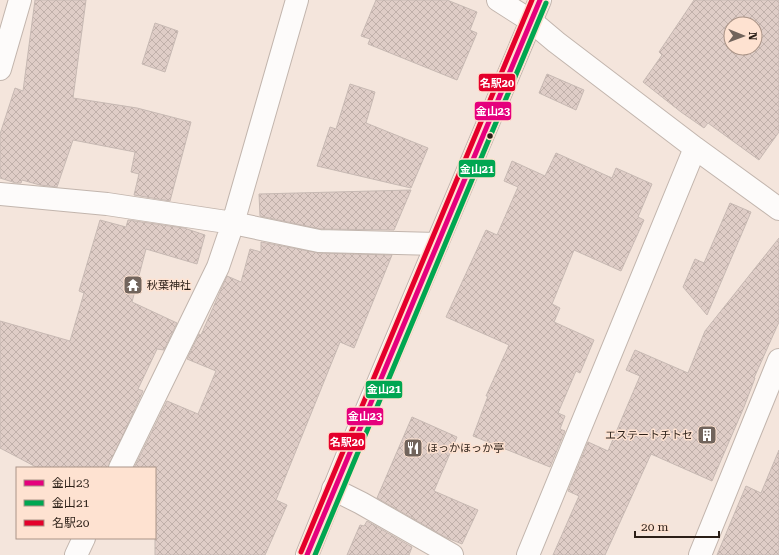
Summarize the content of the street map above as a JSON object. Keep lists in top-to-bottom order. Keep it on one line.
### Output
{"places":{"temple":["秋葉神社"],"building":["エステートチトセ"],"restaurant":["ほっかほっか亭"]},"lines":["transit line 金山23","transit line 名駅20","transit line 金山21"],"legend":["金山23","金山21","名駅20"],"scale_bar":"20 m","north":"right"}
